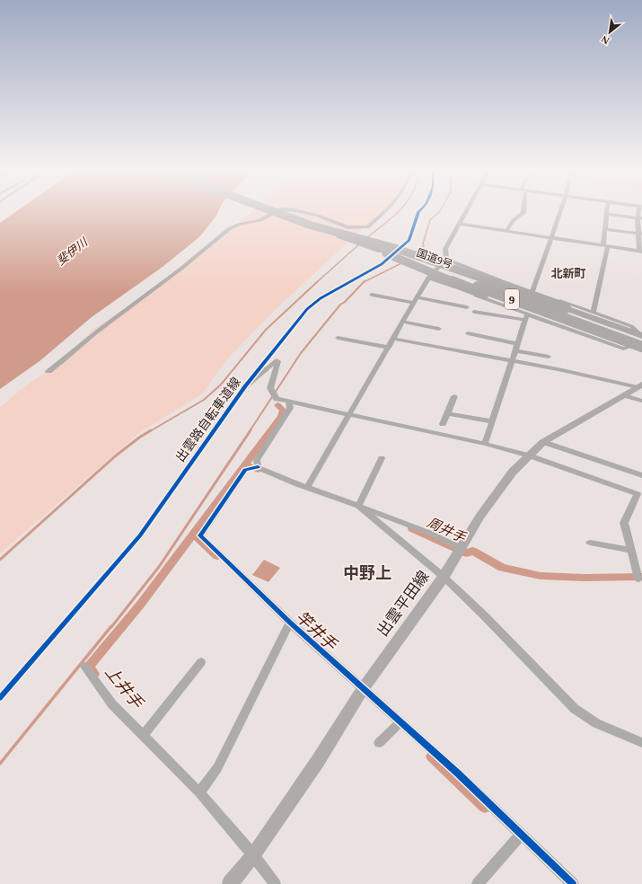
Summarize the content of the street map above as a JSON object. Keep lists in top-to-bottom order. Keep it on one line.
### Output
{"streets":{"highway":["国道9号","9"],"main road":["出雲平田線"],"cycle path":["出雲路自転車道線"]},"crossings":[["国道9号","9"]],"districts":["北新町","中野上"],"water":["斐伊川","周井手","竿井手","上井手"],"north":"bottom left"}
